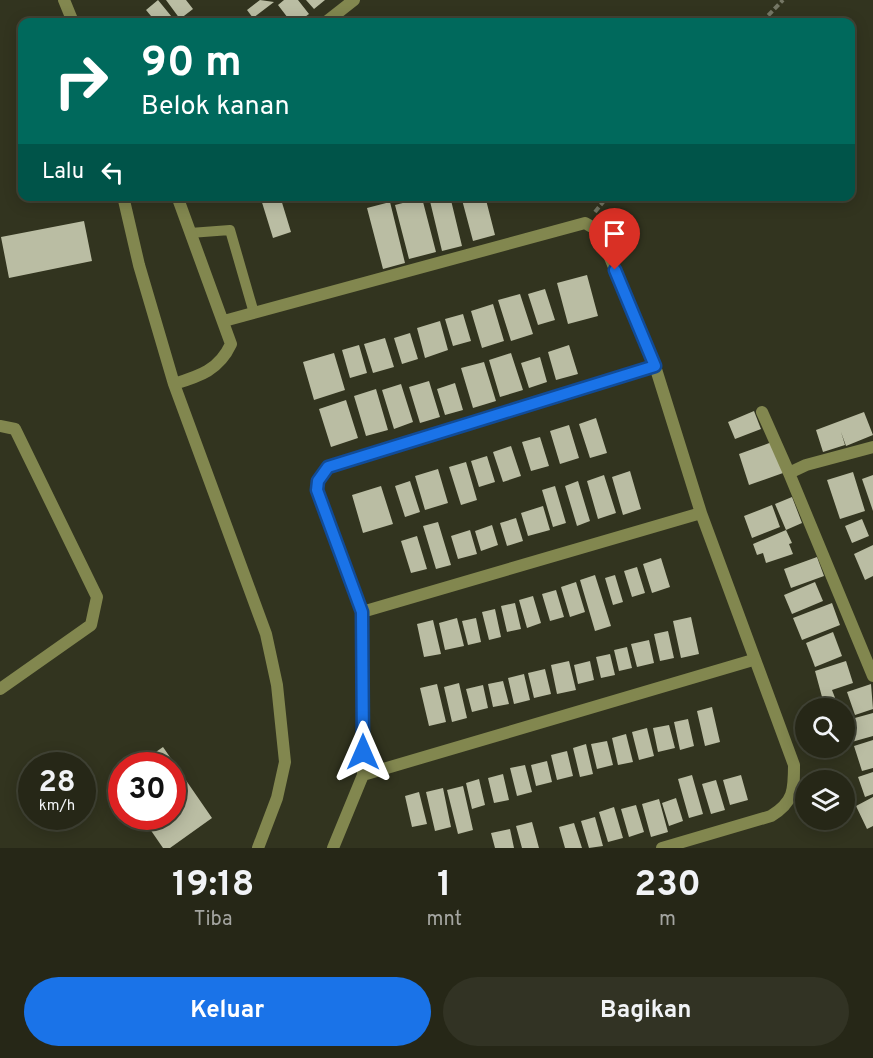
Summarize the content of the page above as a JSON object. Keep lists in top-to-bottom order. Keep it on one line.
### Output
{"page":{"turn":["90 m","Belok kanan"],"then":"Lalu","speed":"28 km/h","limit":"30","eta":["19:18","Tiba","1","mnt","230","m"],"buttons":["Keluar","Bagikan"]}}
